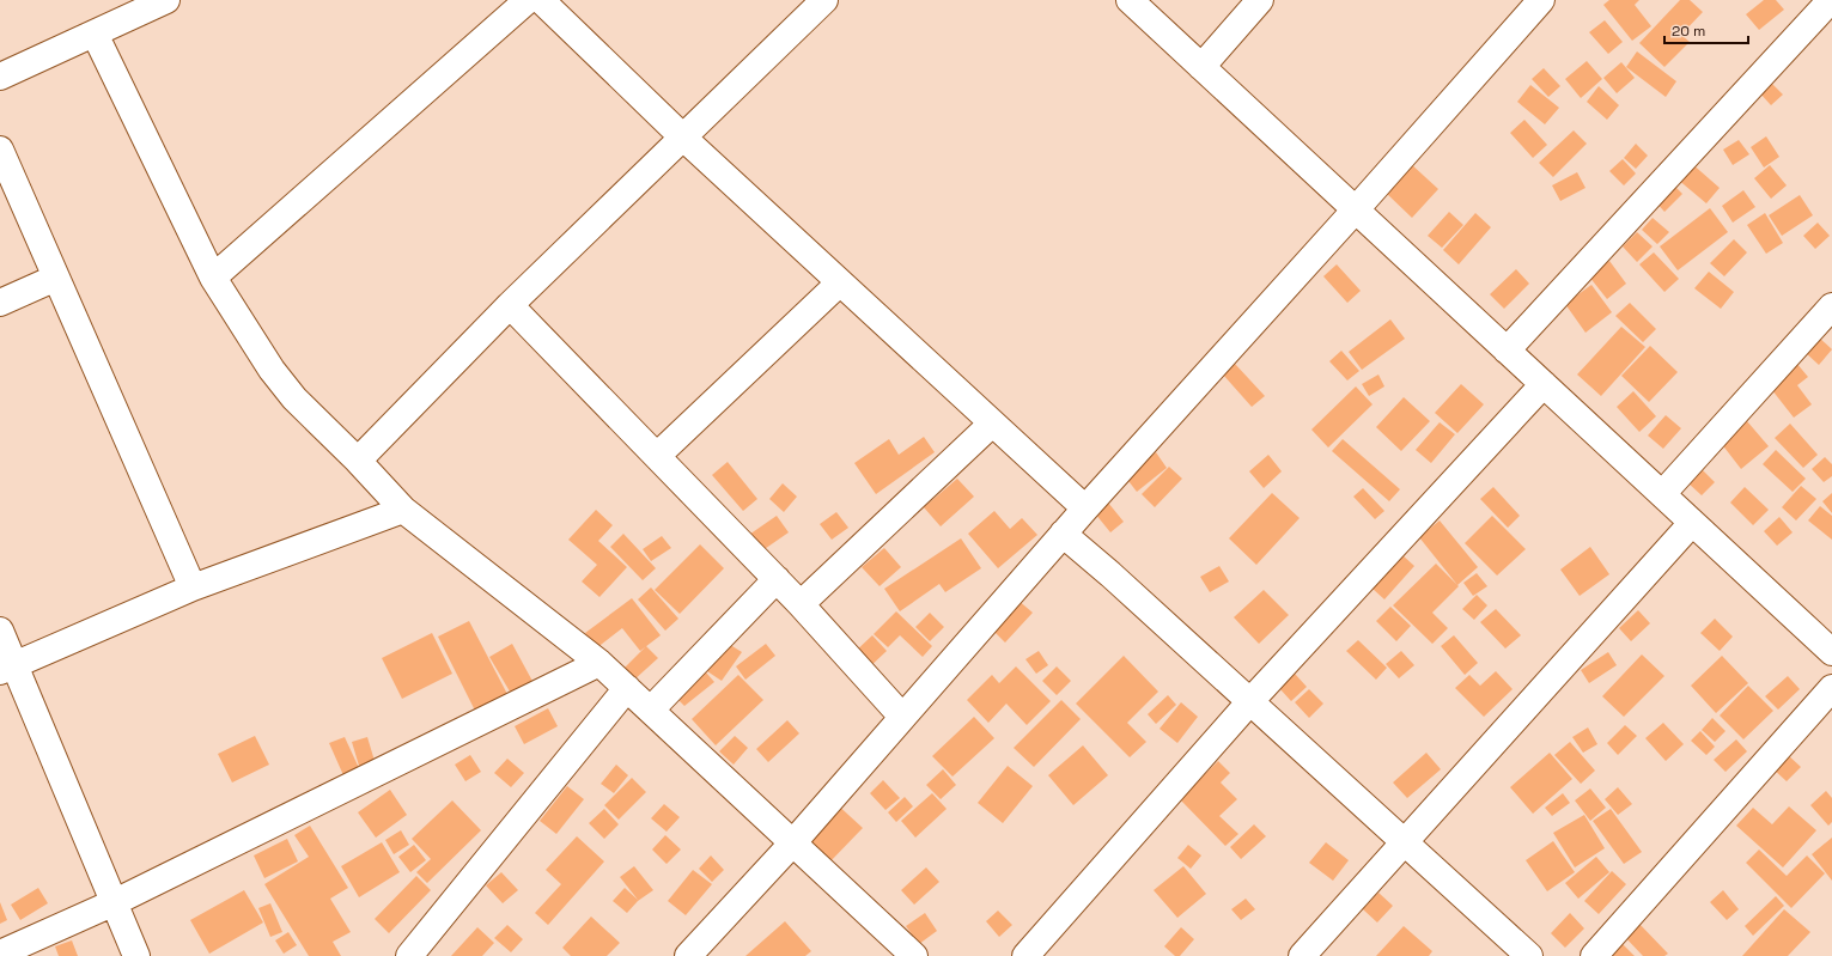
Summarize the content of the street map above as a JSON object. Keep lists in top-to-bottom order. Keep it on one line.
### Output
{"scale_bar":"20 m"}
